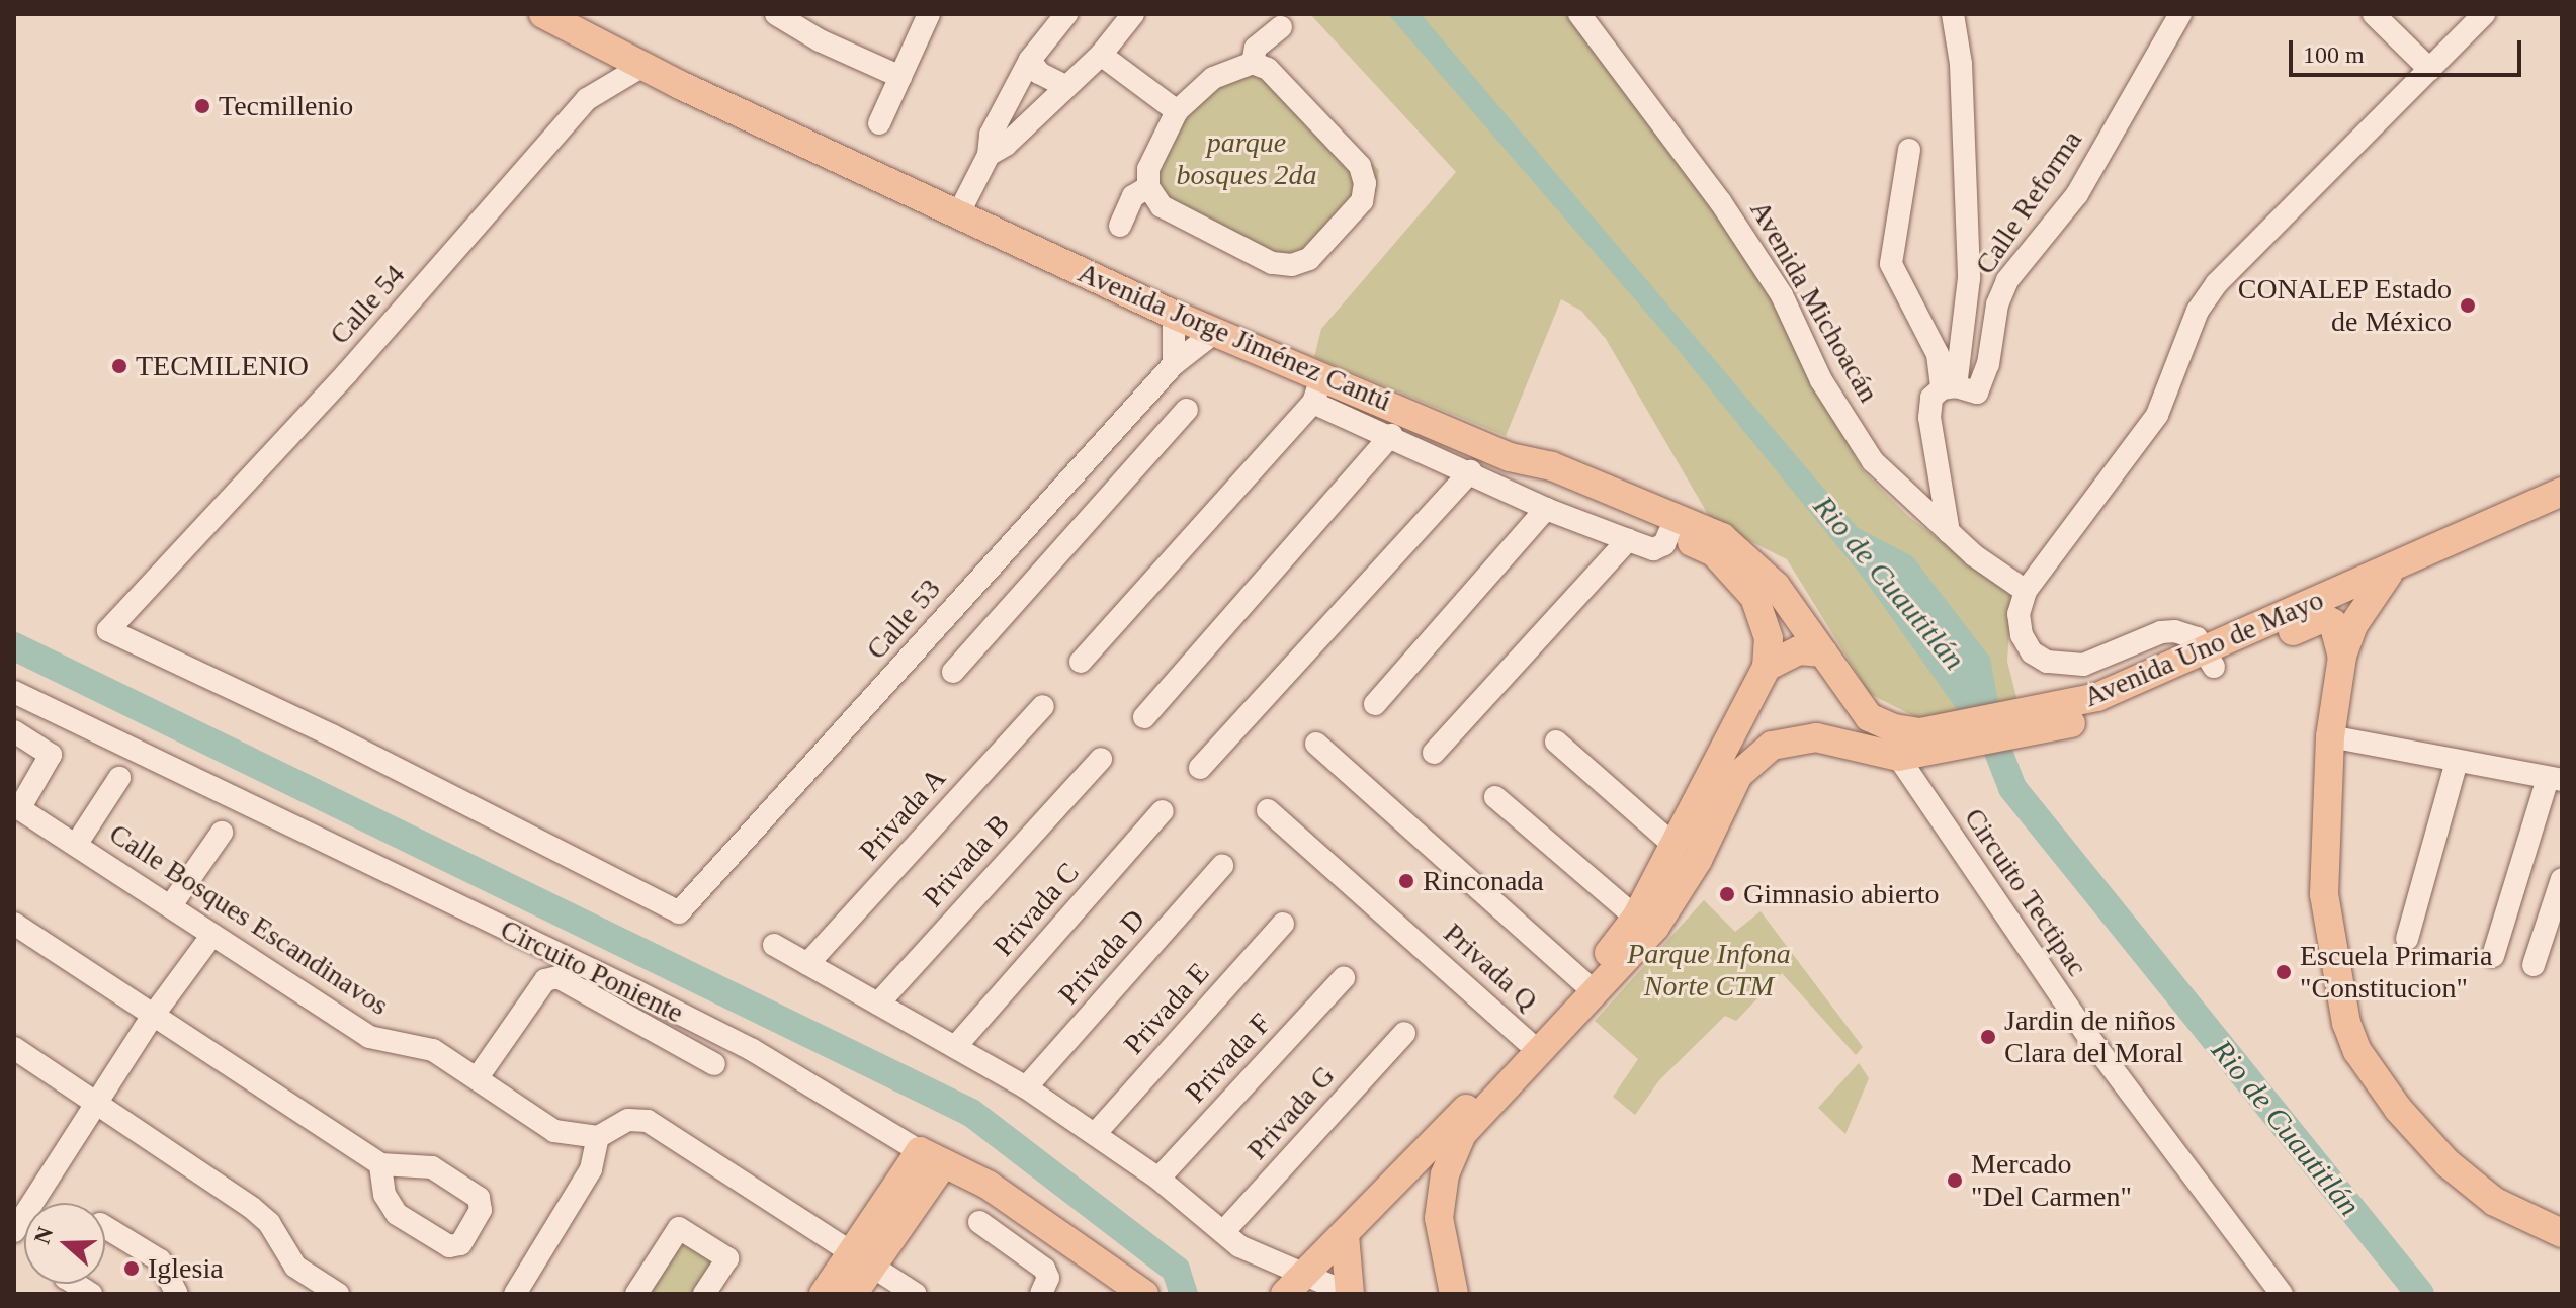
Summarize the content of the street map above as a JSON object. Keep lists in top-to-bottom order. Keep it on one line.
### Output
{"streets":{"main road":["Avenida Jorge Jiménez Cantú","Avenida Uno de Mayo","Circuito Poniente"],"street":["Calle Reforma","Avenida Michoacán","Calle 54","Calle 53","Privada A","Privada B","Circuito Tectipac","Privada C","Calle Bosques Escandinavos","Privada D","Privada Q","Privada E","Privada F","Privada G"]},"crossings":[["Calle 54","Avenida Jorge Jiménez Cantú"],["Calle 54","Calle 53"],["Avenida Jorge Jiménez Cantú","Calle 53"]],"water":["Rio de Cuautitlán"],"parks":["parque bosques 2da","Parque Infona Norte CTM"],"places":["Tecmillenio","CONALEP Estado de México","TECMILENIO","Rinconada","Gimnasio abierto","Escuela Primaria \"Constitucion\"","Jardin de niños Clara del Moral","Mercado \"Del Carmen\"","Iglesia"],"scale_bar":"100 m","north":"left"}
